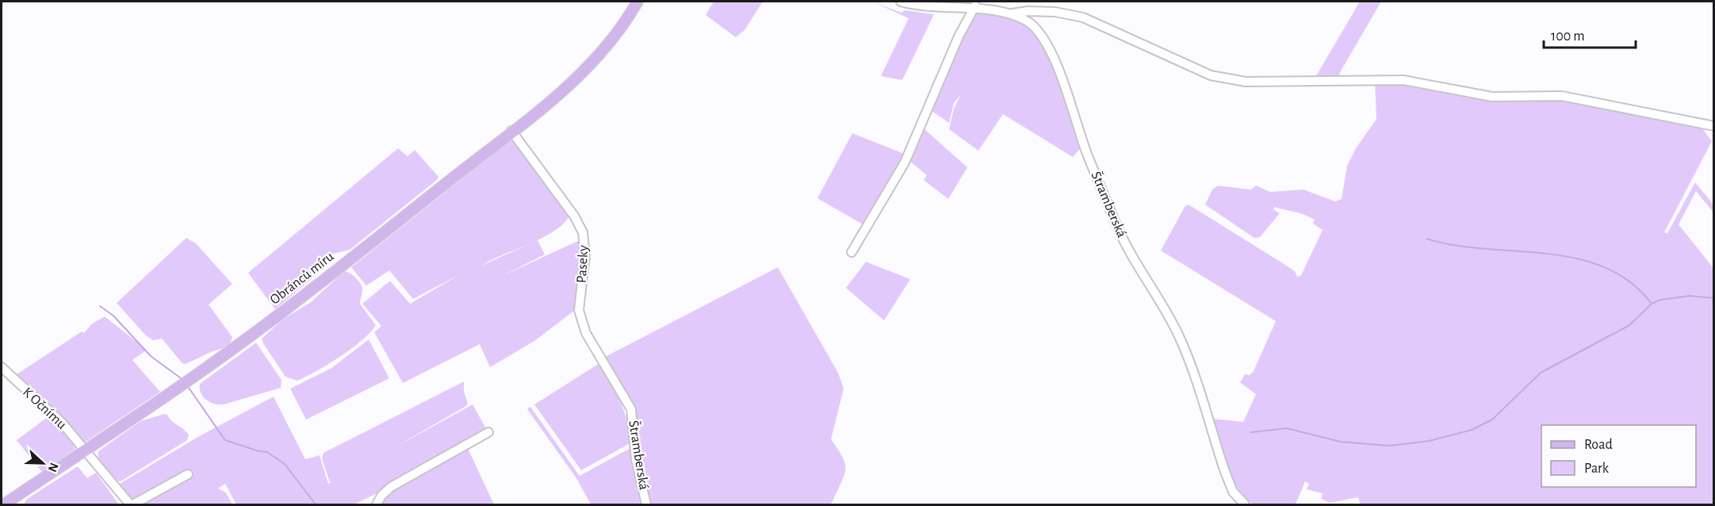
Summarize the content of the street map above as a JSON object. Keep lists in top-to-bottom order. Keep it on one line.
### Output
{"streets":{"main road":["Obránců míru"],"street":["Štramberská","Paseky","K Očnímu"]},"crossings":[["Štramberská","Paseky"],["Paseky","Obránců míru"],["Obránců míru","K Očnímu"]],"legend":["Road","Park"],"scale_bar":"100 m","north":"right"}
